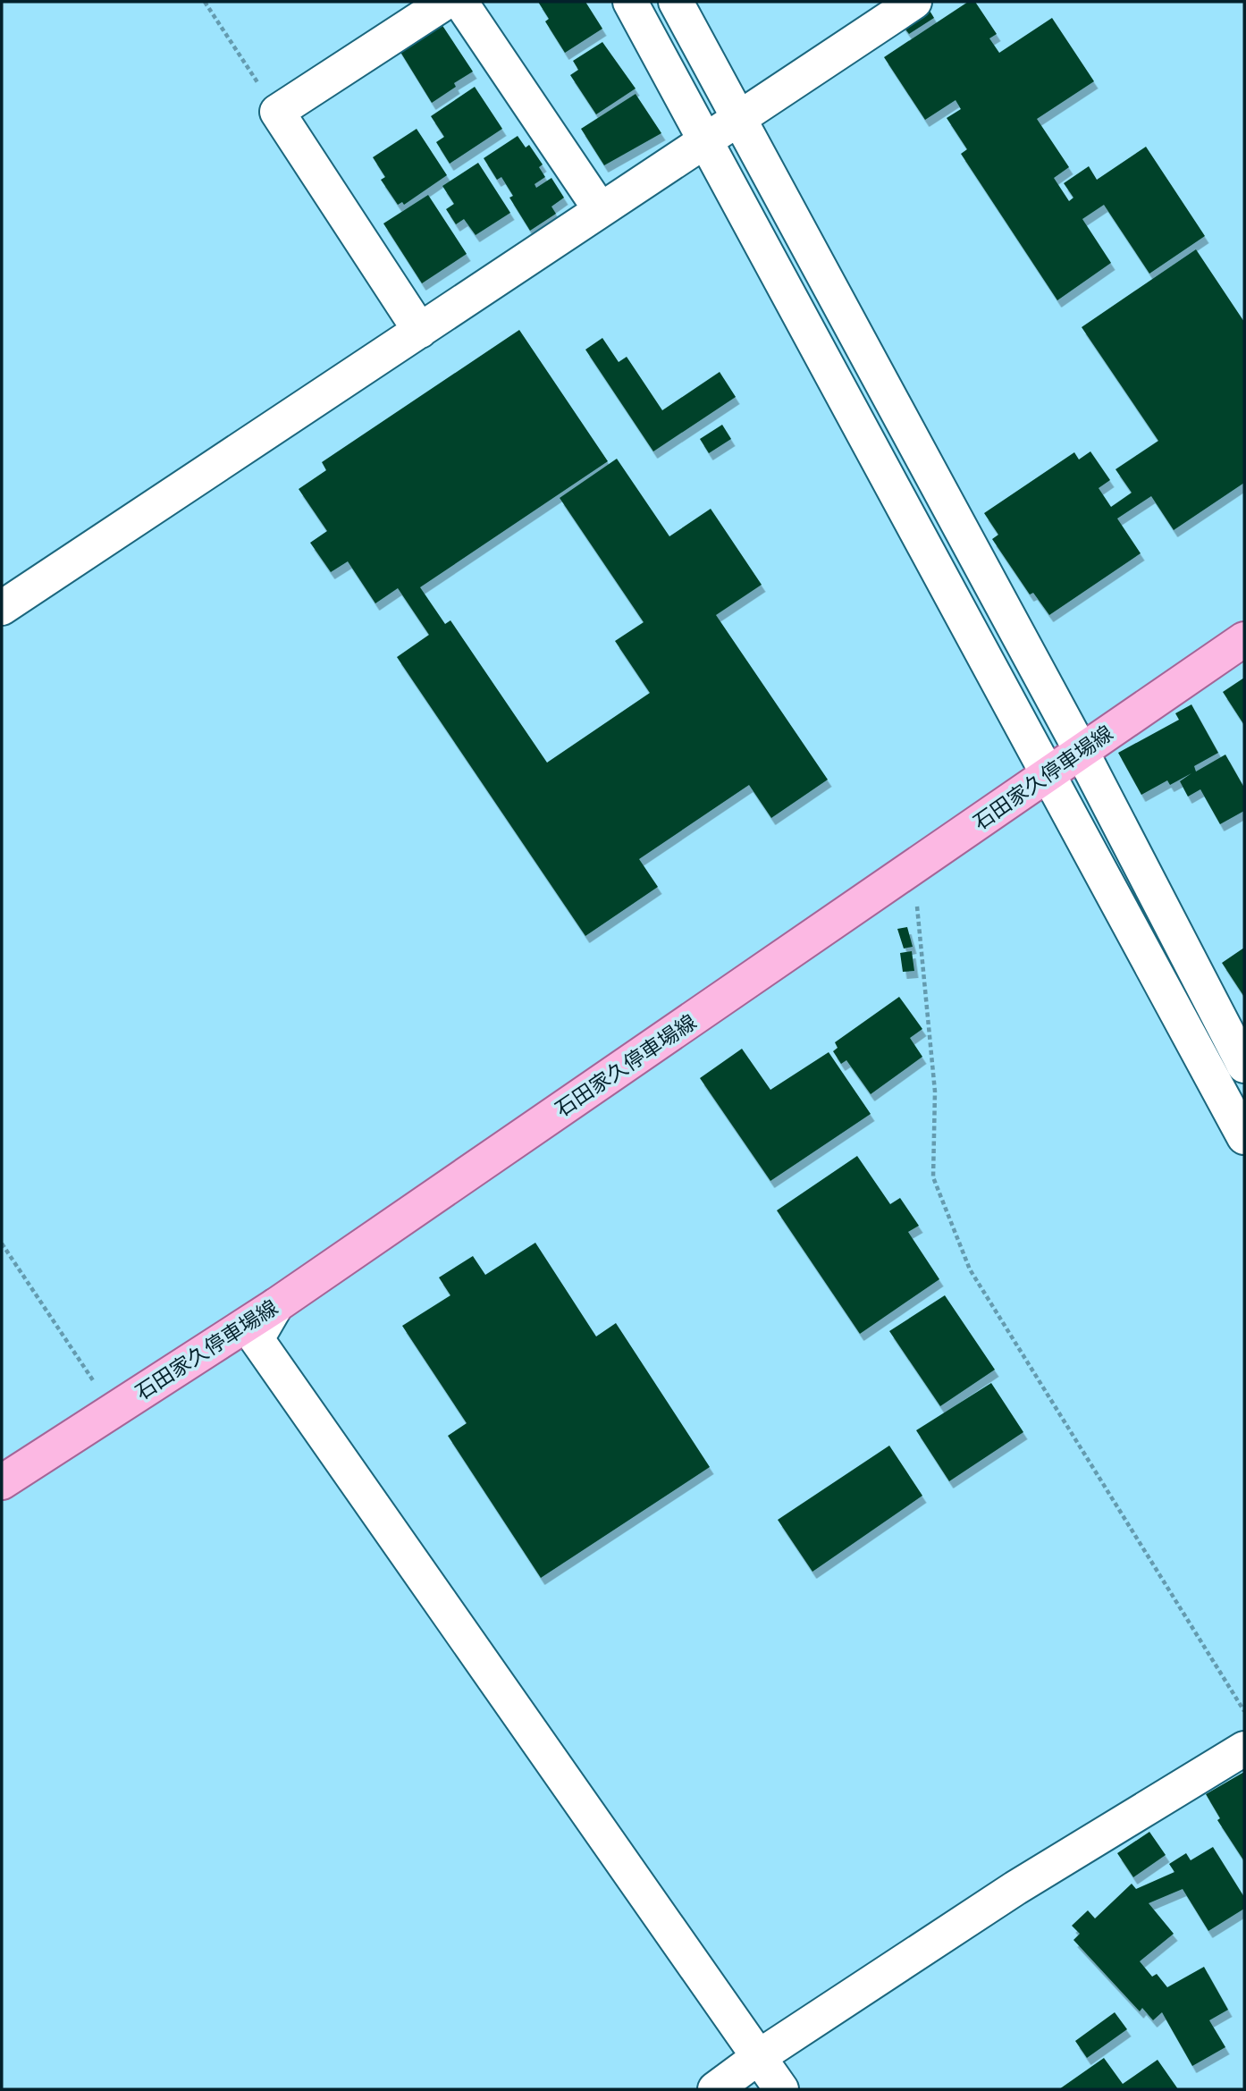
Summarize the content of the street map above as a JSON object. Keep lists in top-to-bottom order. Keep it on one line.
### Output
{"streets":{"main road":["石田家久停車場線"]}}
